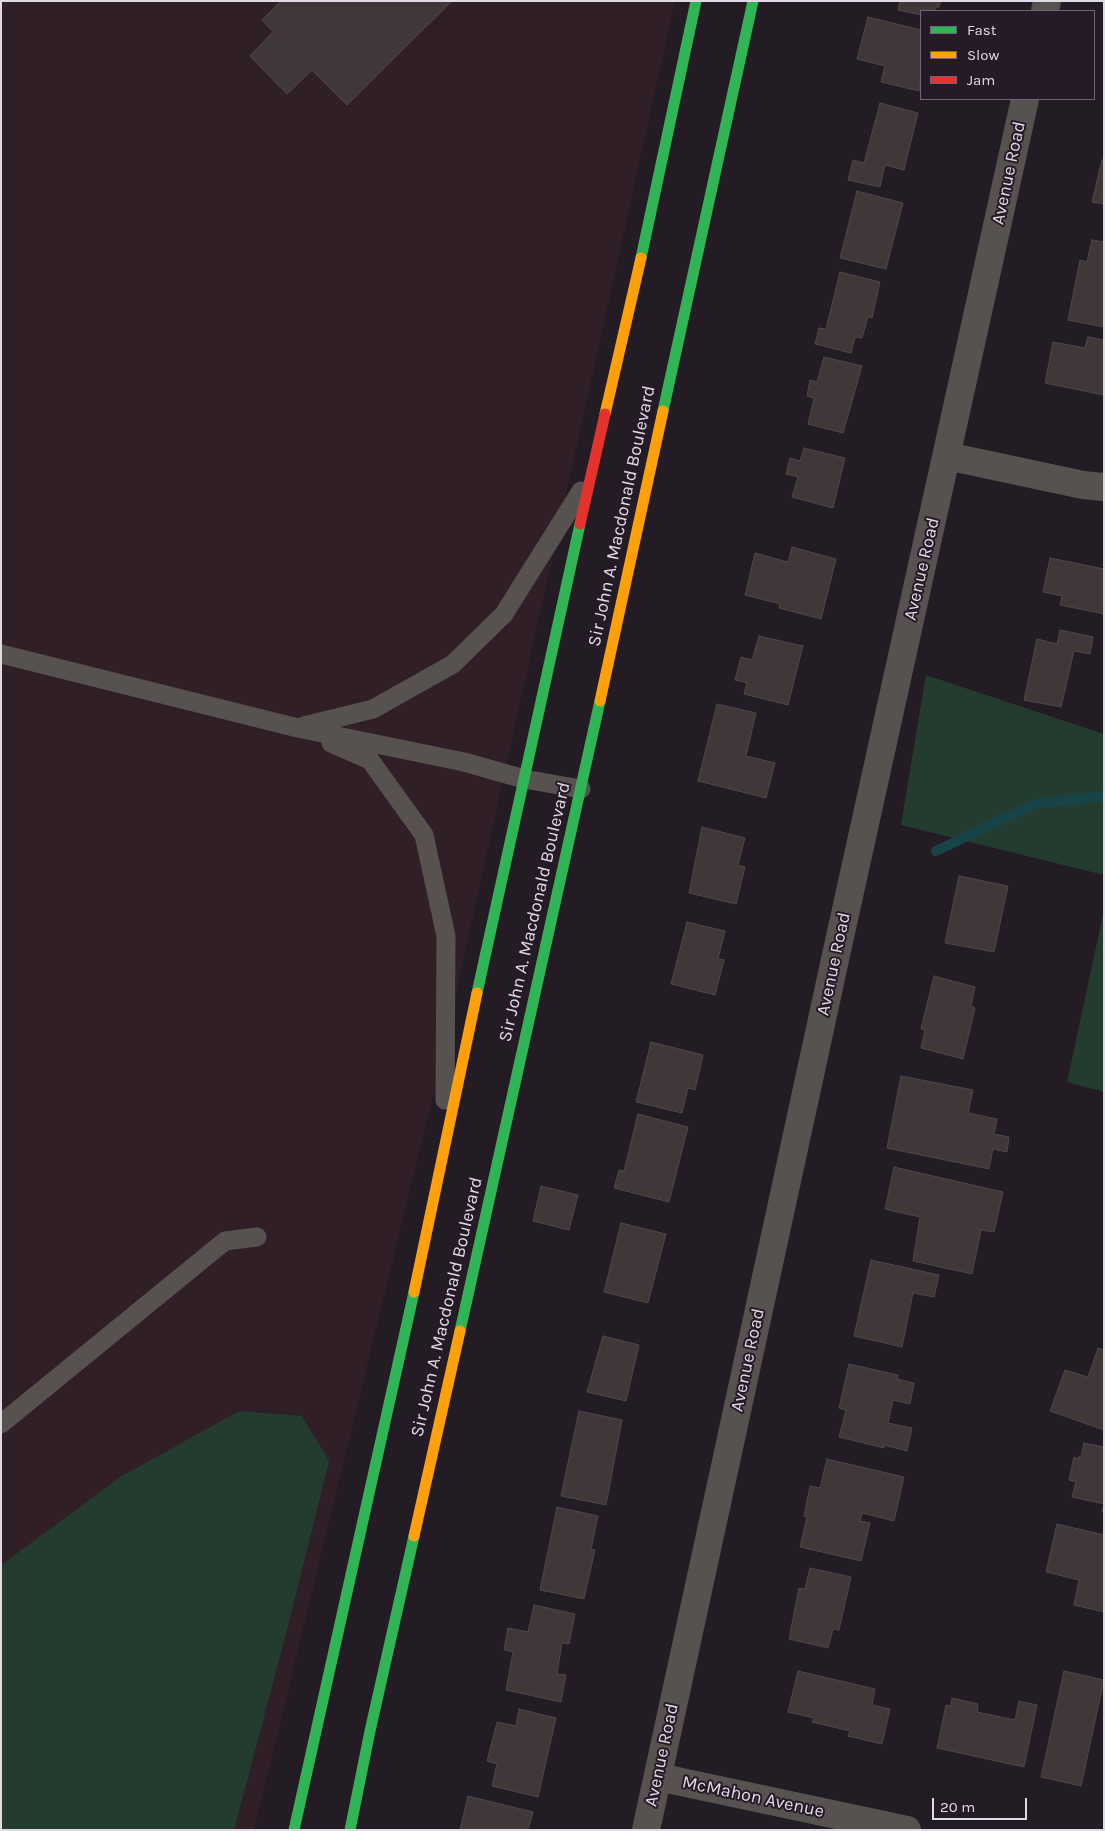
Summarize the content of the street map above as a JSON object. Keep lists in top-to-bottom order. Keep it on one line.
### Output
{"streets":{"main road":["Sir John A. Macdonald Boulevard"],"street":["Avenue Road","McMahon Avenue"]},"crossings":[["Avenue Road","McMahon Avenue"]],"legend":["Fast","Slow","Jam"],"scale_bar":"20 m"}
